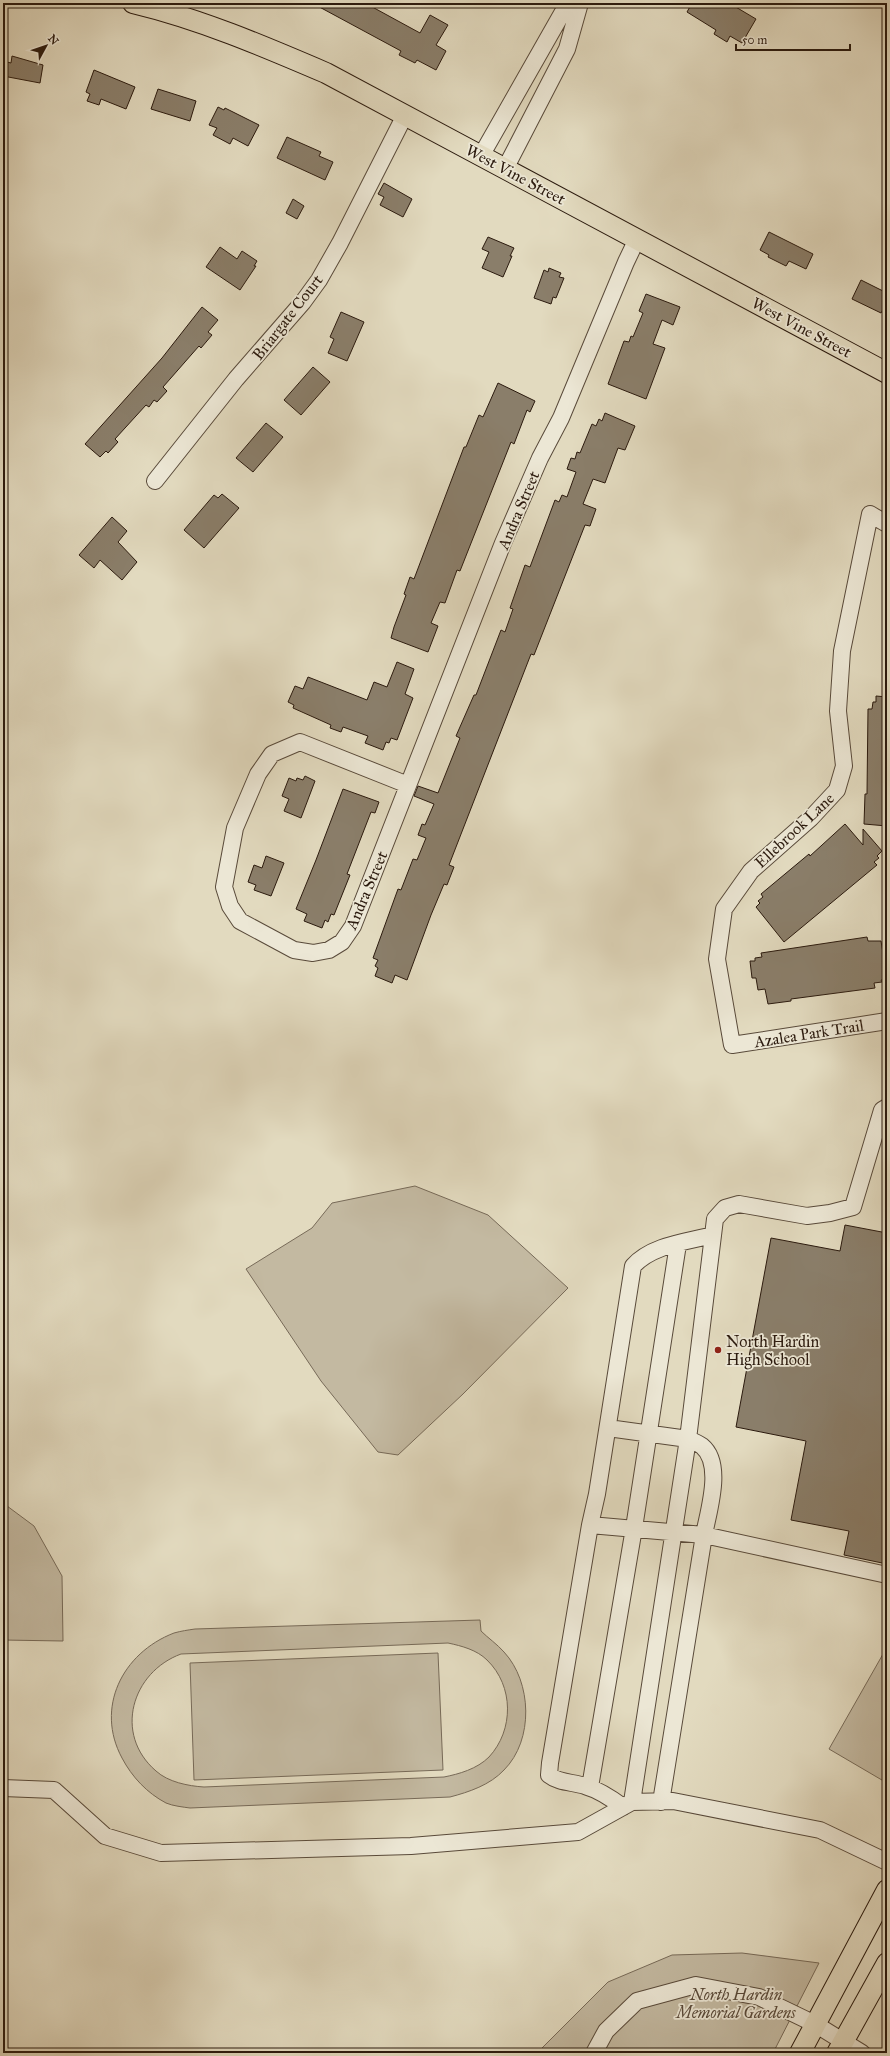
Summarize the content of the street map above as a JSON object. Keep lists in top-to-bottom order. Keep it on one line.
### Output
{"streets":{"main road":["West Vine Street"],"street":["Briargate Court","Andra Street","Ellebrook Lane","Azalea Park Trail"]},"crossings":[["West Vine Street","Briargate Court"],["West Vine Street","Andra Street"],["Ellebrook Lane","Azalea Park Trail"]],"parks":["North Hardin Memorial Gardens"],"places":["North Hardin High School"],"scale_bar":"50 m","north":"top right"}
